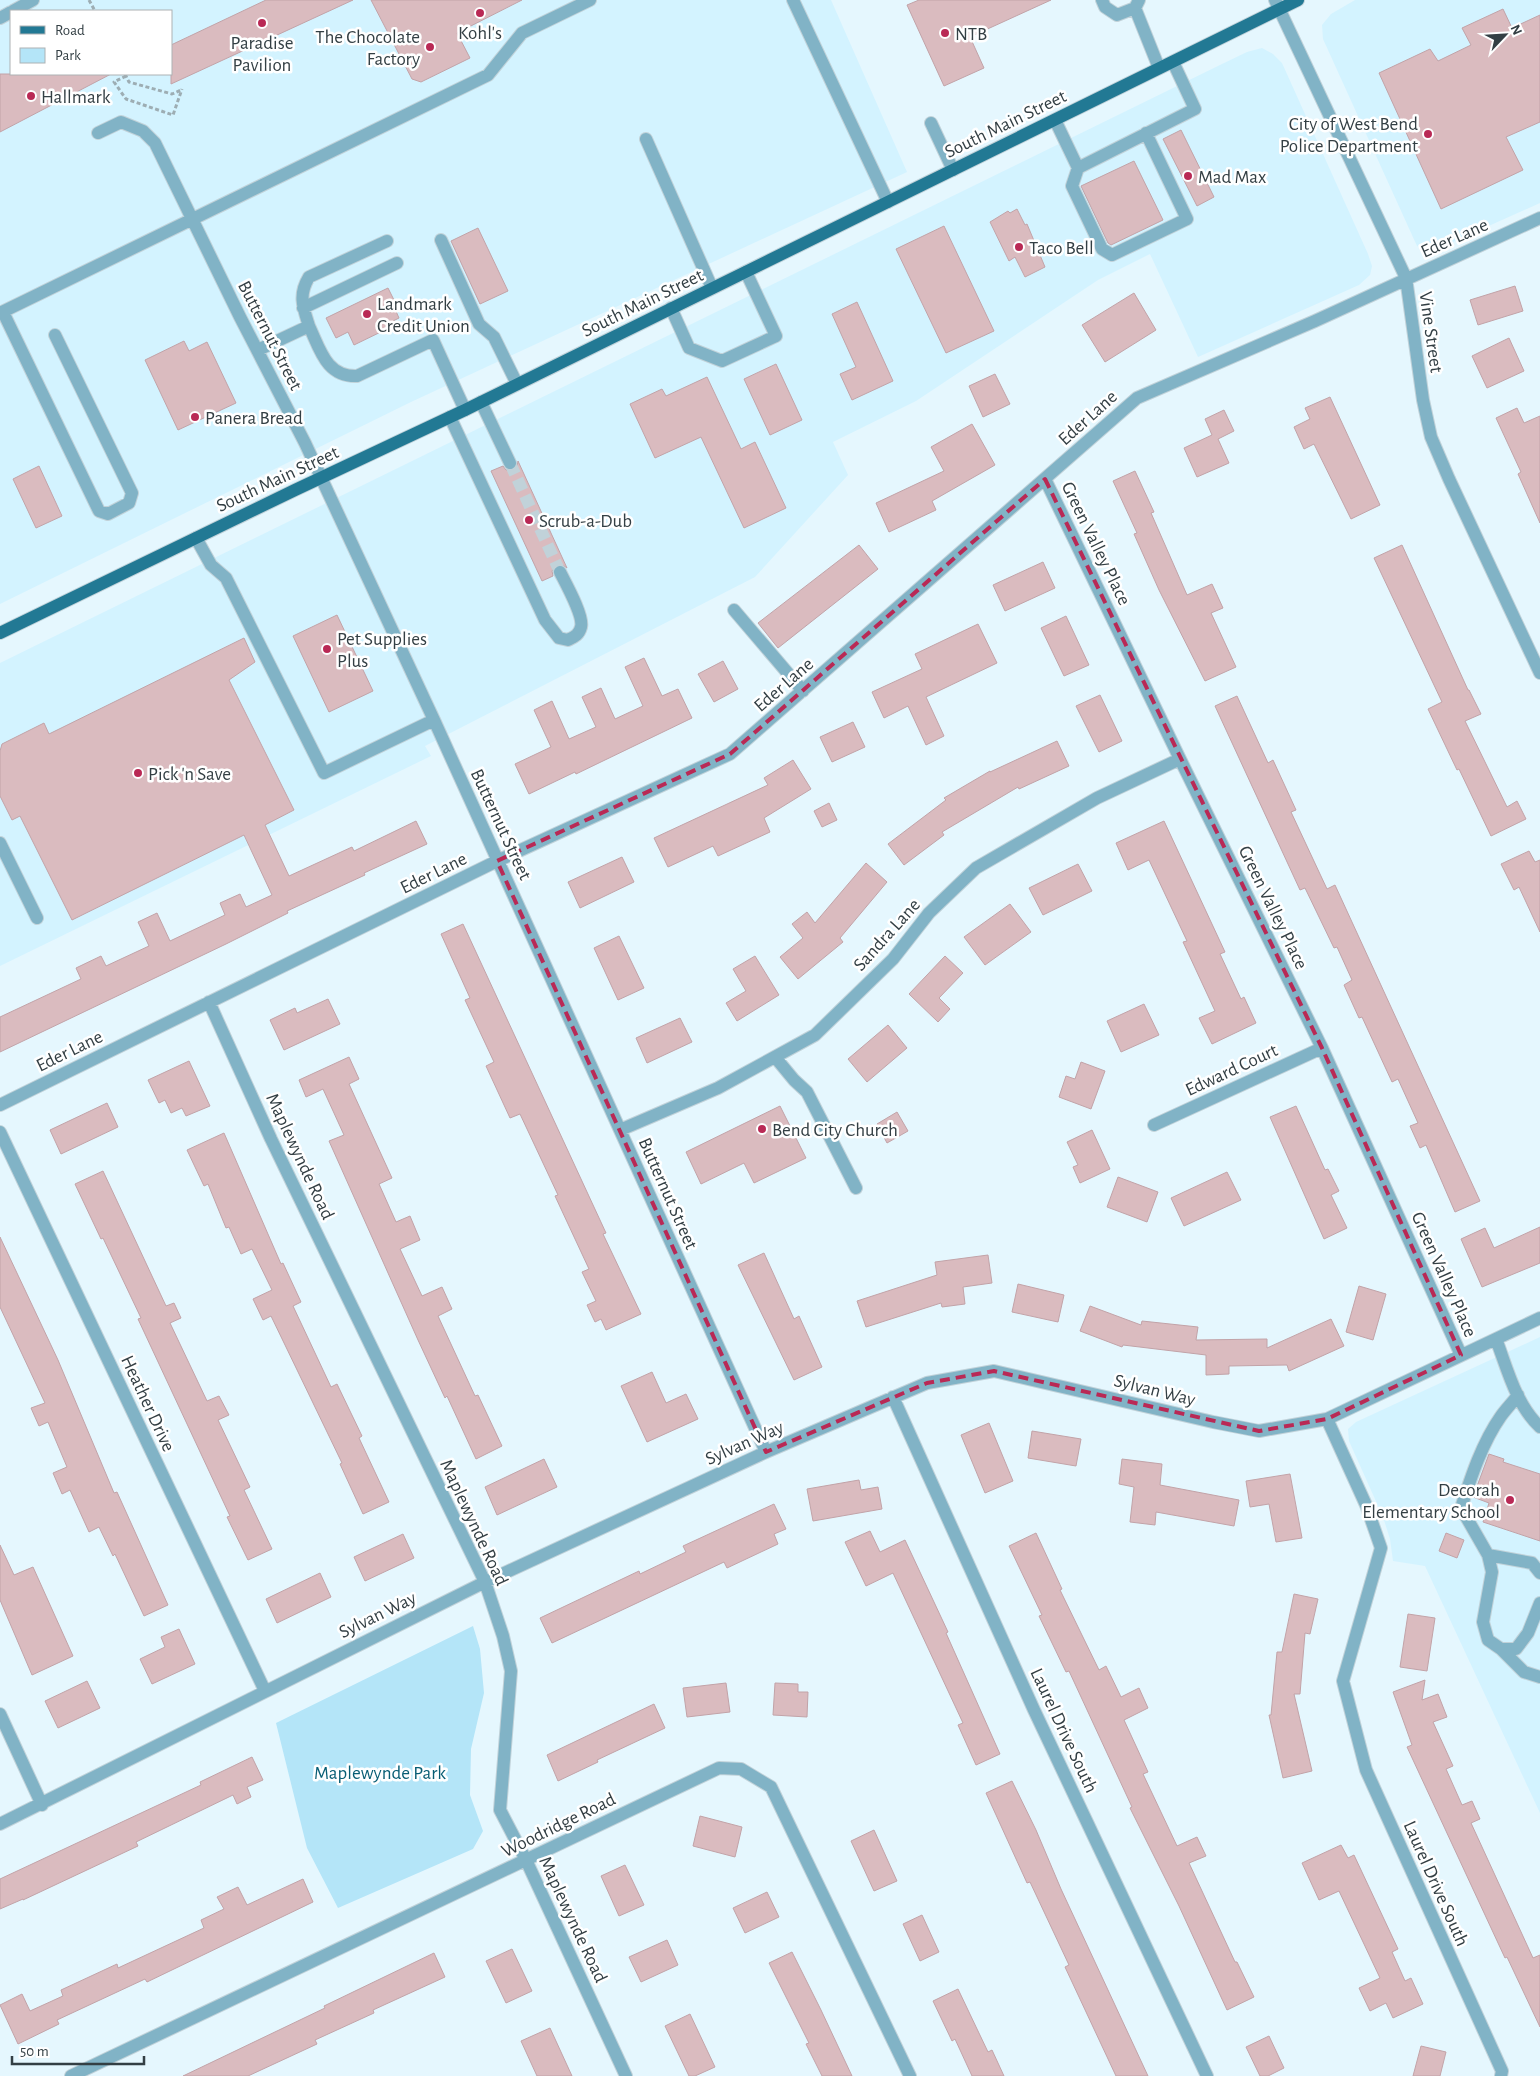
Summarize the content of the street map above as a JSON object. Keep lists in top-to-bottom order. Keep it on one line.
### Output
{"streets":{"main road":["South Main Street"],"street":["Eder Lane","Vine Street","Butternut Street","Green Valley Place","Sandra Lane","Edward Court","Maplewynde Road","Sylvan Way","Heather Drive","Laurel Drive South","Woodridge Road"]},"crossings":[["South Main Street","Vine Street"],["South Main Street","Butternut Street"],["Eder Lane","Vine Street"],["Eder Lane","Butternut Street"],["Eder Lane","Green Valley Place"],["Eder Lane","Maplewynde Road"],["Butternut Street","Sandra Lane"],["Butternut Street","Sylvan Way"],["Green Valley Place","Sandra Lane"],["Green Valley Place","Edward Court"],["Green Valley Place","Sylvan Way"],["Maplewynde Road","Sylvan Way"],["Maplewynde Road","Woodridge Road"],["Sylvan Way","Heather Drive"],["Sylvan Way","Laurel Drive South"]],"parks":["Maplewynde Park"],"places":["Kohl's","Paradise Pavilion","NTB","The Chocolate Factory","Hallmark","City of West Bend Police Department","Mad Max","Taco Bell","Landmark Credit Union","Panera Bread","Scrub-a-Dub","Pet Supplies Plus","Pick 'n Save","Bend City Church","Decorah Elementary School"],"legend":["Road","Park"],"scale_bar":"50 m","north":"top right"}
